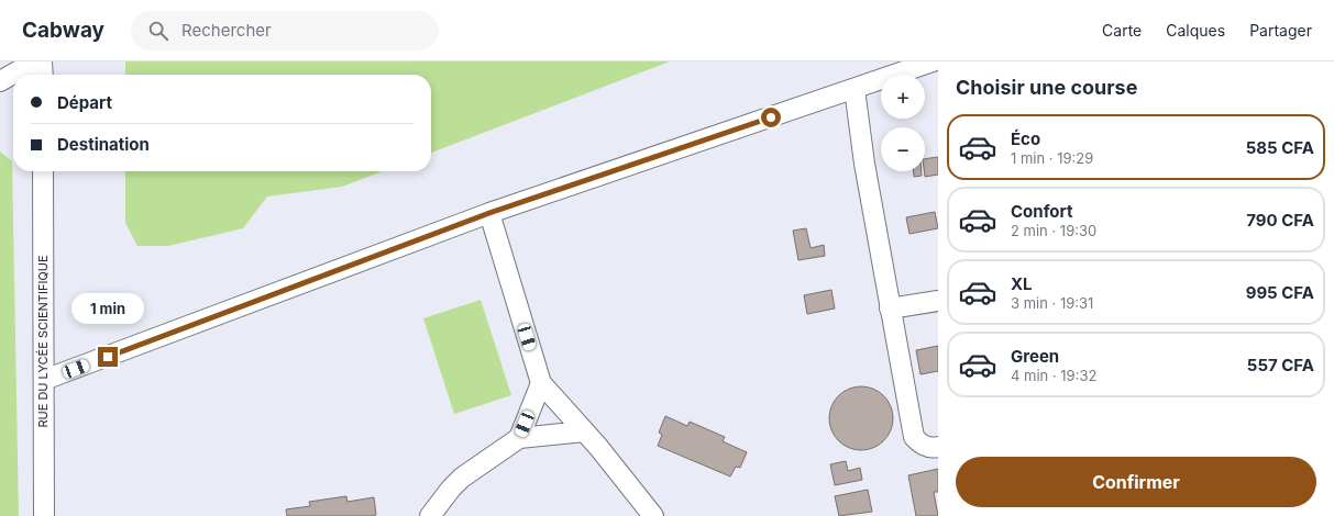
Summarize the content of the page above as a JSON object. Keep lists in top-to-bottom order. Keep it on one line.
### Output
{"streets":{"street":["RUE DU LYCÉE SCIENTIFIQUE"]},"page":{"header":"Cabway","search":"Rechercher","nav":["Carte","Calques","Partager"],"heading":"Choisir une course","map_buttons":["+","−"],"banner":["Départ","Destination"],"list":[{"name":"Éco","note":"1 min · 19:29","value":"585 CFA"},{"name":"Confort","note":"2 min · 19:30","value":"790 CFA"},{"name":"XL","note":"3 min · 19:31","value":"995 CFA"},{"name":"Green","note":"4 min · 19:32","value":"557 CFA"}],"bubble":"1 min","buttons":"Confirmer"}}
